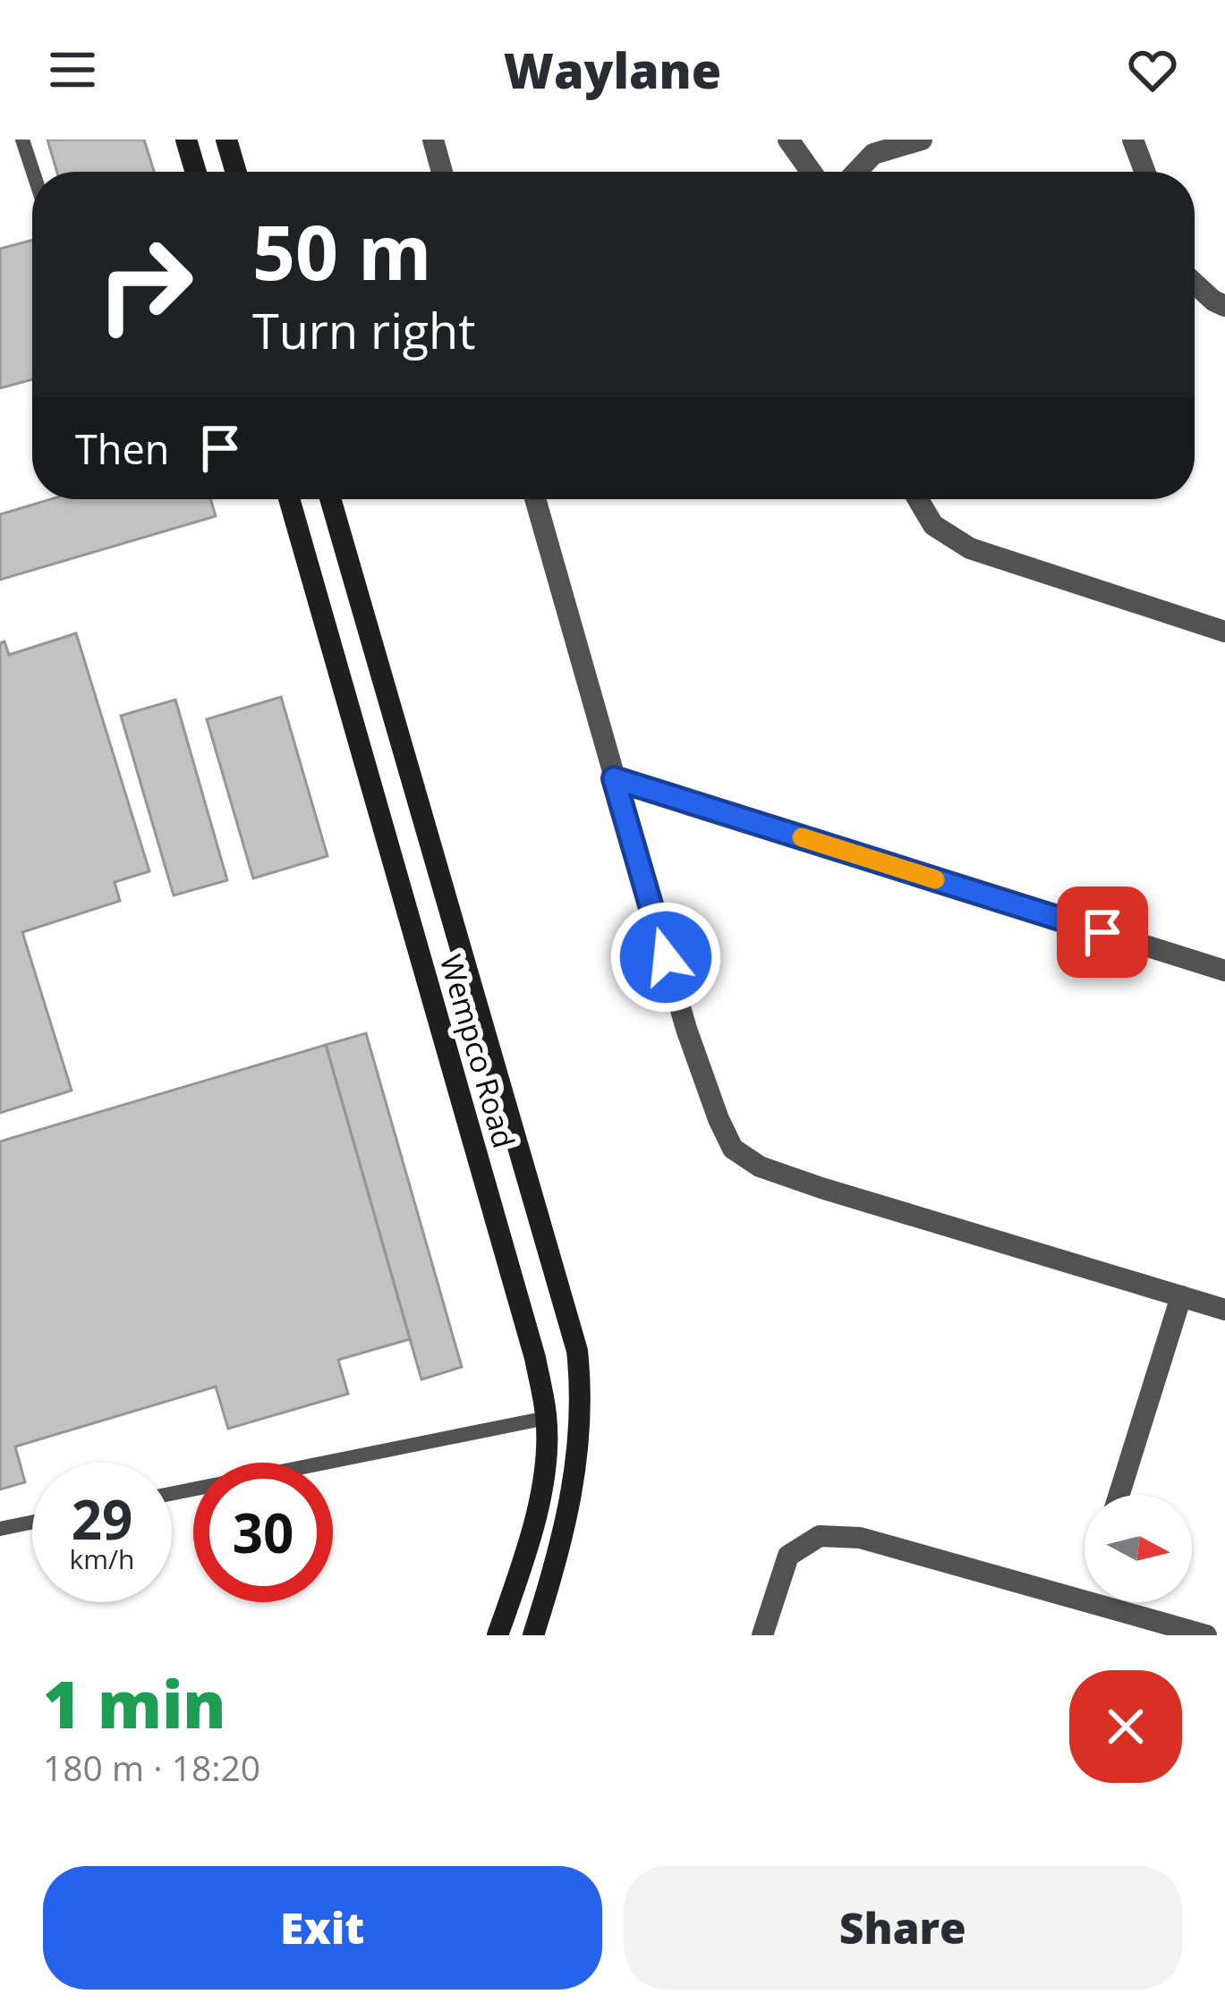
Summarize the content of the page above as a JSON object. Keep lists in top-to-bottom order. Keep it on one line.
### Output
{"streets":{"street":["Wempco Road"]},"north":"right","page":{"header":"Waylane","turn":["50 m","Turn right"],"then":"Then","speed":"29 km/h","limit":"30","heading":["1 min","180 m · 18:20"],"buttons":["Exit","Share"]}}
